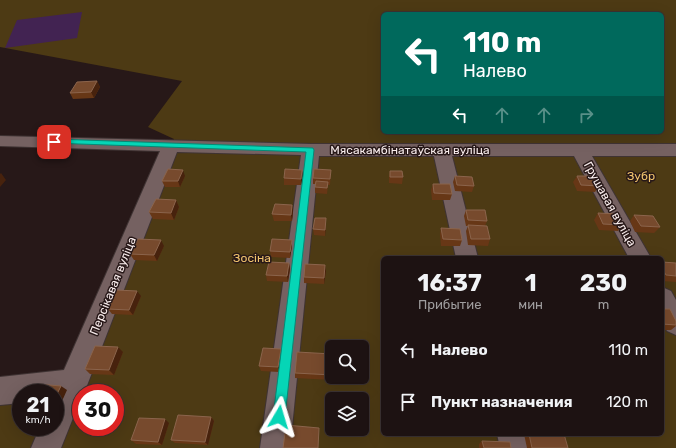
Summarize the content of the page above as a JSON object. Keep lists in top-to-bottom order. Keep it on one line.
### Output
{"streets":{"street":["Мясакамбінатаўская вуліца","Грушавая вуліца","Персікавая вуліца"]},"crossings":[["Мясакамбінатаўская вуліца","Грушавая вуліца"],["Мясакамбінатаўская вуліца","Персікавая вуліца"]],"parks":["Зубр","Зосіна"],"page":{"turn":["110 m","Налево"],"eta":["16:37","Прибытие","1","мин","230","m"],"list":[{"name":"Налево","value":"110 m"},{"name":"Пункт назначения","value":"120 m"}],"speed":"21 km/h","limit":"30"}}
